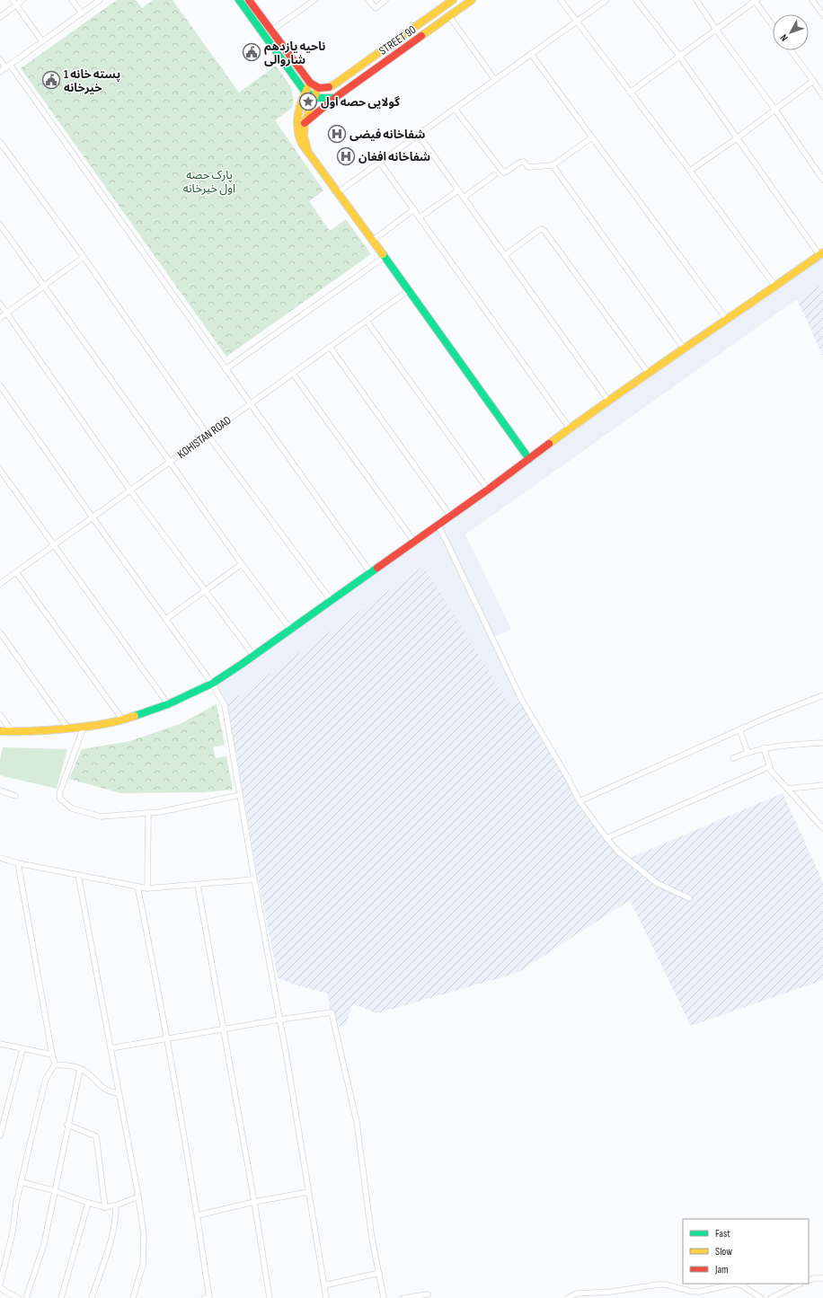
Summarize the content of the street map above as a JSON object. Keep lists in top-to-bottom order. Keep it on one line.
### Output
{"streets":{"main road":["STREET 90"],"street":["KOHISTAN ROAD"]},"parks":["پارک حصه اول خیرخانه"],"places":{"public building":["ناحیه یازدهم شاروالی","1 پسته خانه خیرخانه"],"place":["گولایی حصه اول"],"hospital":["شفاخانه فیضی","شفاخانه افغان"]},"legend":["Fast","Slow","Jam"],"north":"bottom left"}
